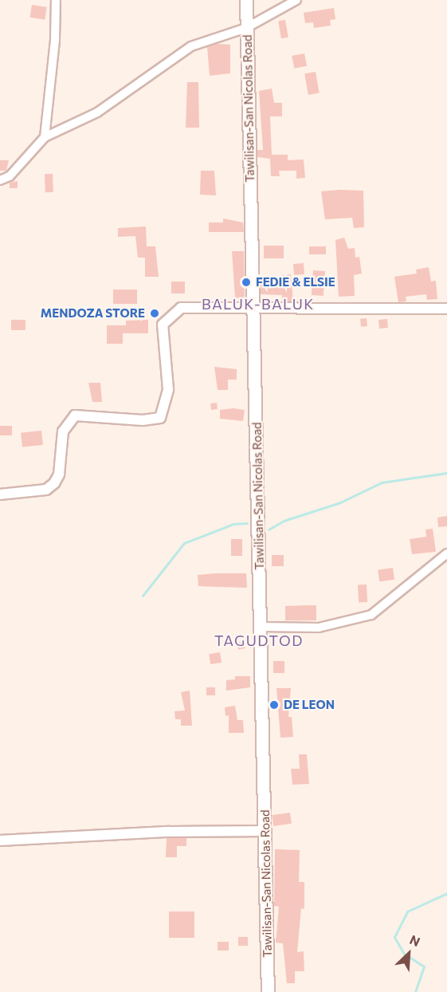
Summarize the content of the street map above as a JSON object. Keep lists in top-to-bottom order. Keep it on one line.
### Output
{"streets":{"main road":["Tawilisan-San Nicolas Road"]},"districts":["BALUK-BALUK","TAGUDTOD"],"places":["FEDIE & ELSIE","MENDOZA STORE","DE LEON"],"north":"top right"}
